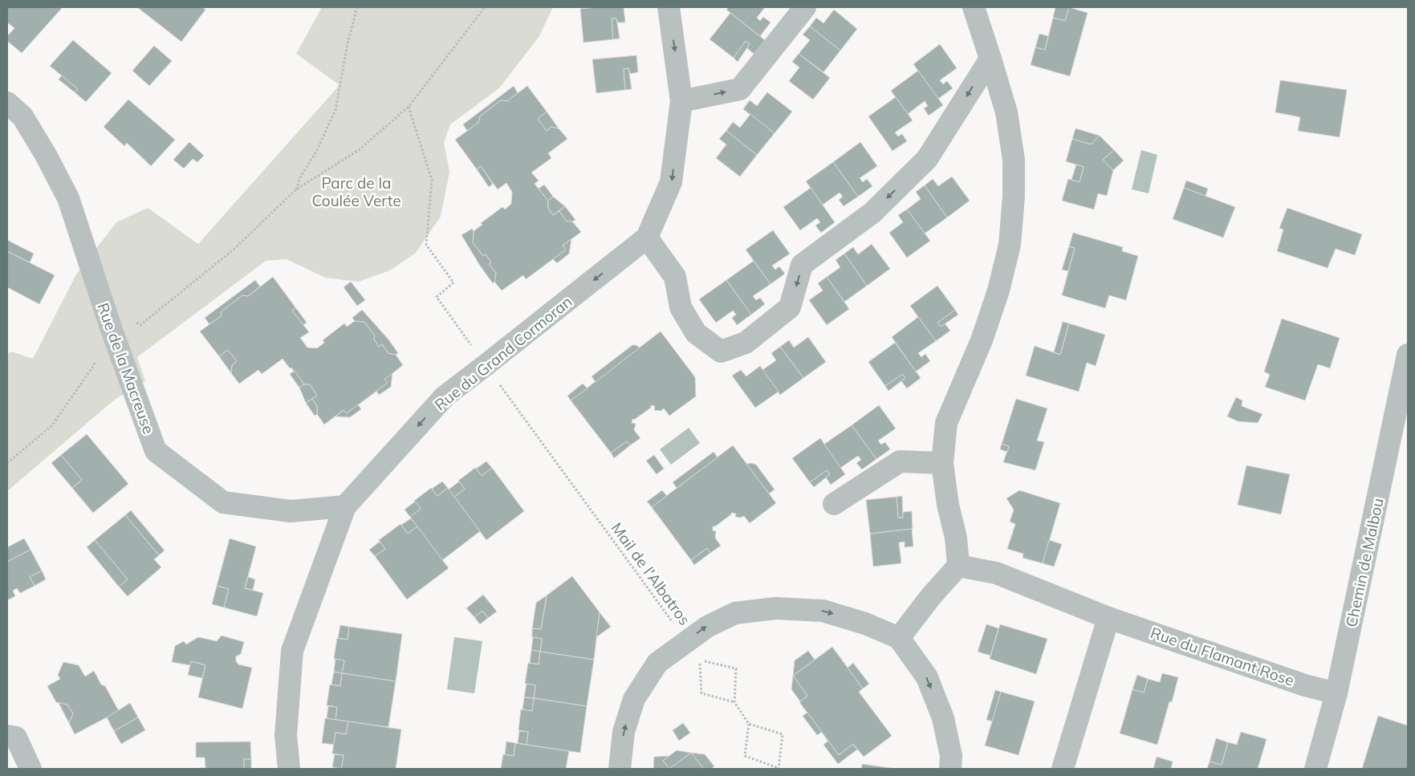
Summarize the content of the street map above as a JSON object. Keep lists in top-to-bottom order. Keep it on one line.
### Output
{"streets":{"street":["Rue du Grand Cormoran","Rue de la Macreuse","Chemin de Malbou","Rue du Flamant Rose"],"path":["Mail de l'Albatros"]},"crossings":[["Rue du Grand Cormoran","Rue de la Macreuse"],["Rue du Grand Cormoran","Mail de l'Albatros"],["Chemin de Malbou","Rue du Flamant Rose"]],"one_way":["Rue du Grand Cormoran"],"parks":["Parc de la Coulée Verte"]}
